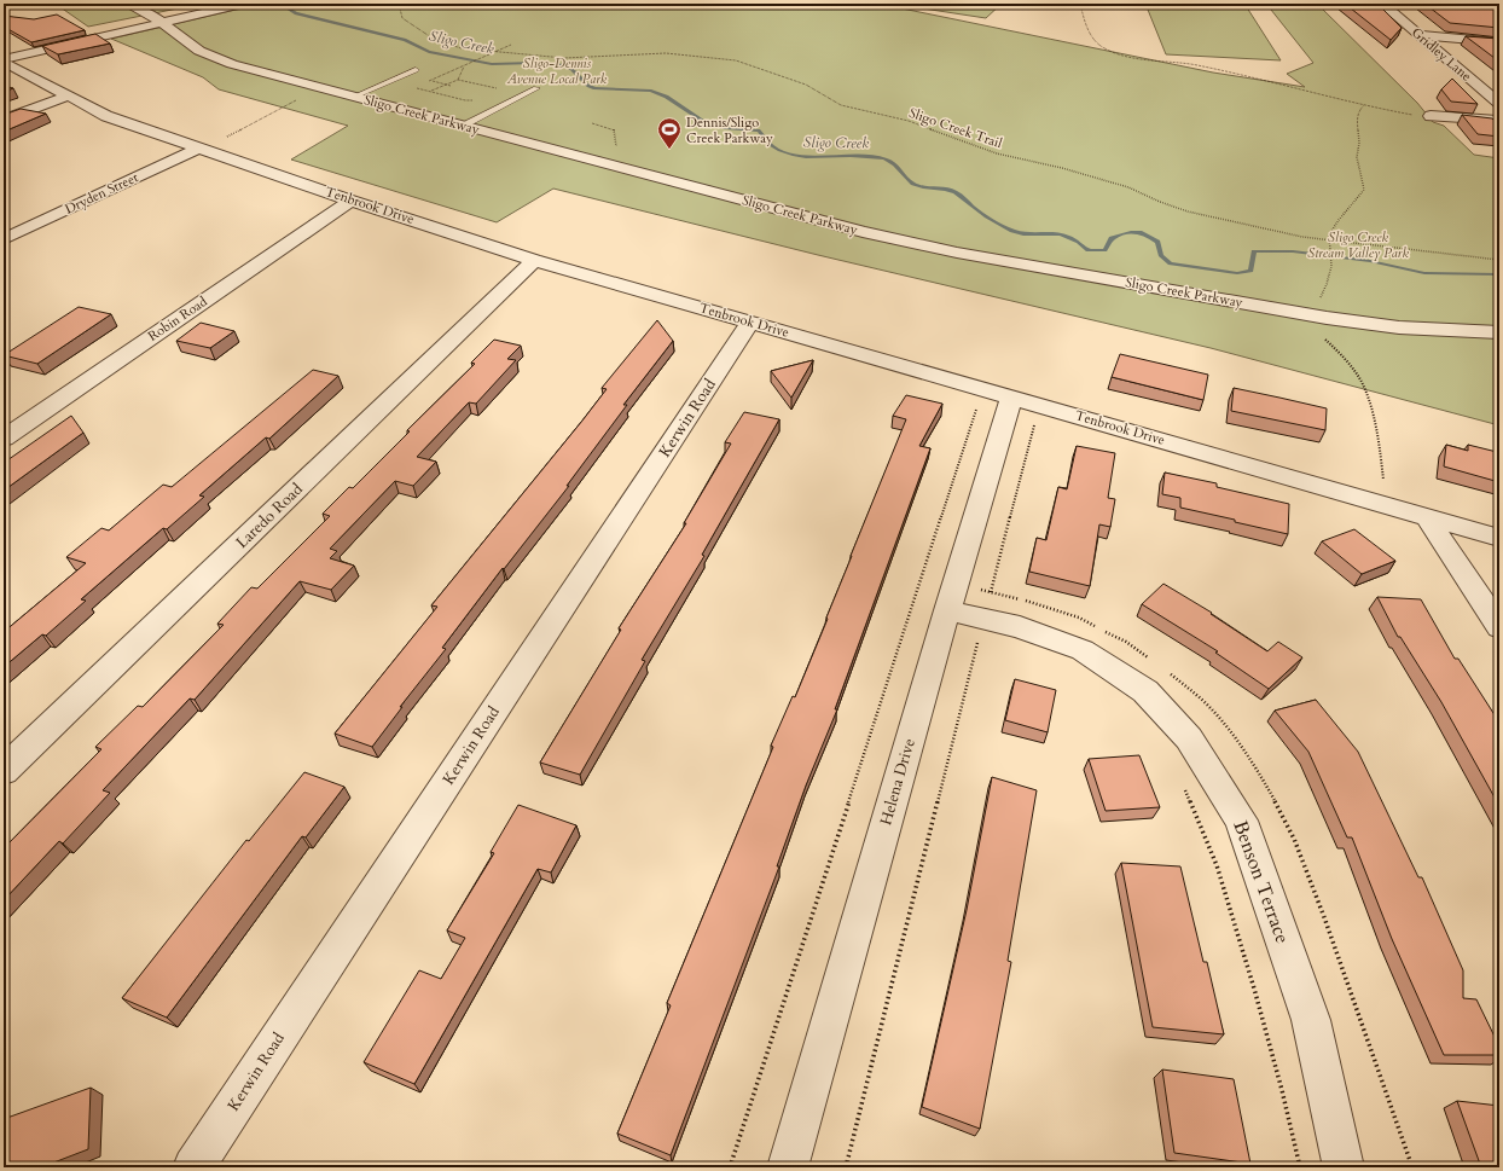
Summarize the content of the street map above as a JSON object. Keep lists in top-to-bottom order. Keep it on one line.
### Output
{"streets":{"street":["Gridley Lane","Sligo Creek Parkway","Dryden Street","Tenbrook Drive","Robin Road","Kerwin Road","Laredo Road","Helena Drive","Benson Terrace"],"path":["Sligo Creek Trail"]},"crossings":[["Dryden Street","Tenbrook Drive"],["Tenbrook Drive","Robin Road"],["Tenbrook Drive","Kerwin Road"],["Tenbrook Drive","Laredo Road"],["Tenbrook Drive","Helena Drive"],["Helena Drive","Benson Terrace"]],"water":["Sligo Creek"],"parks":["Sligo-Dennis Avenue Local Park","Sligo Creek Stream Valley Park"],"places":{"sports":["Dennis/Sligo Creek Parkway"]}}
